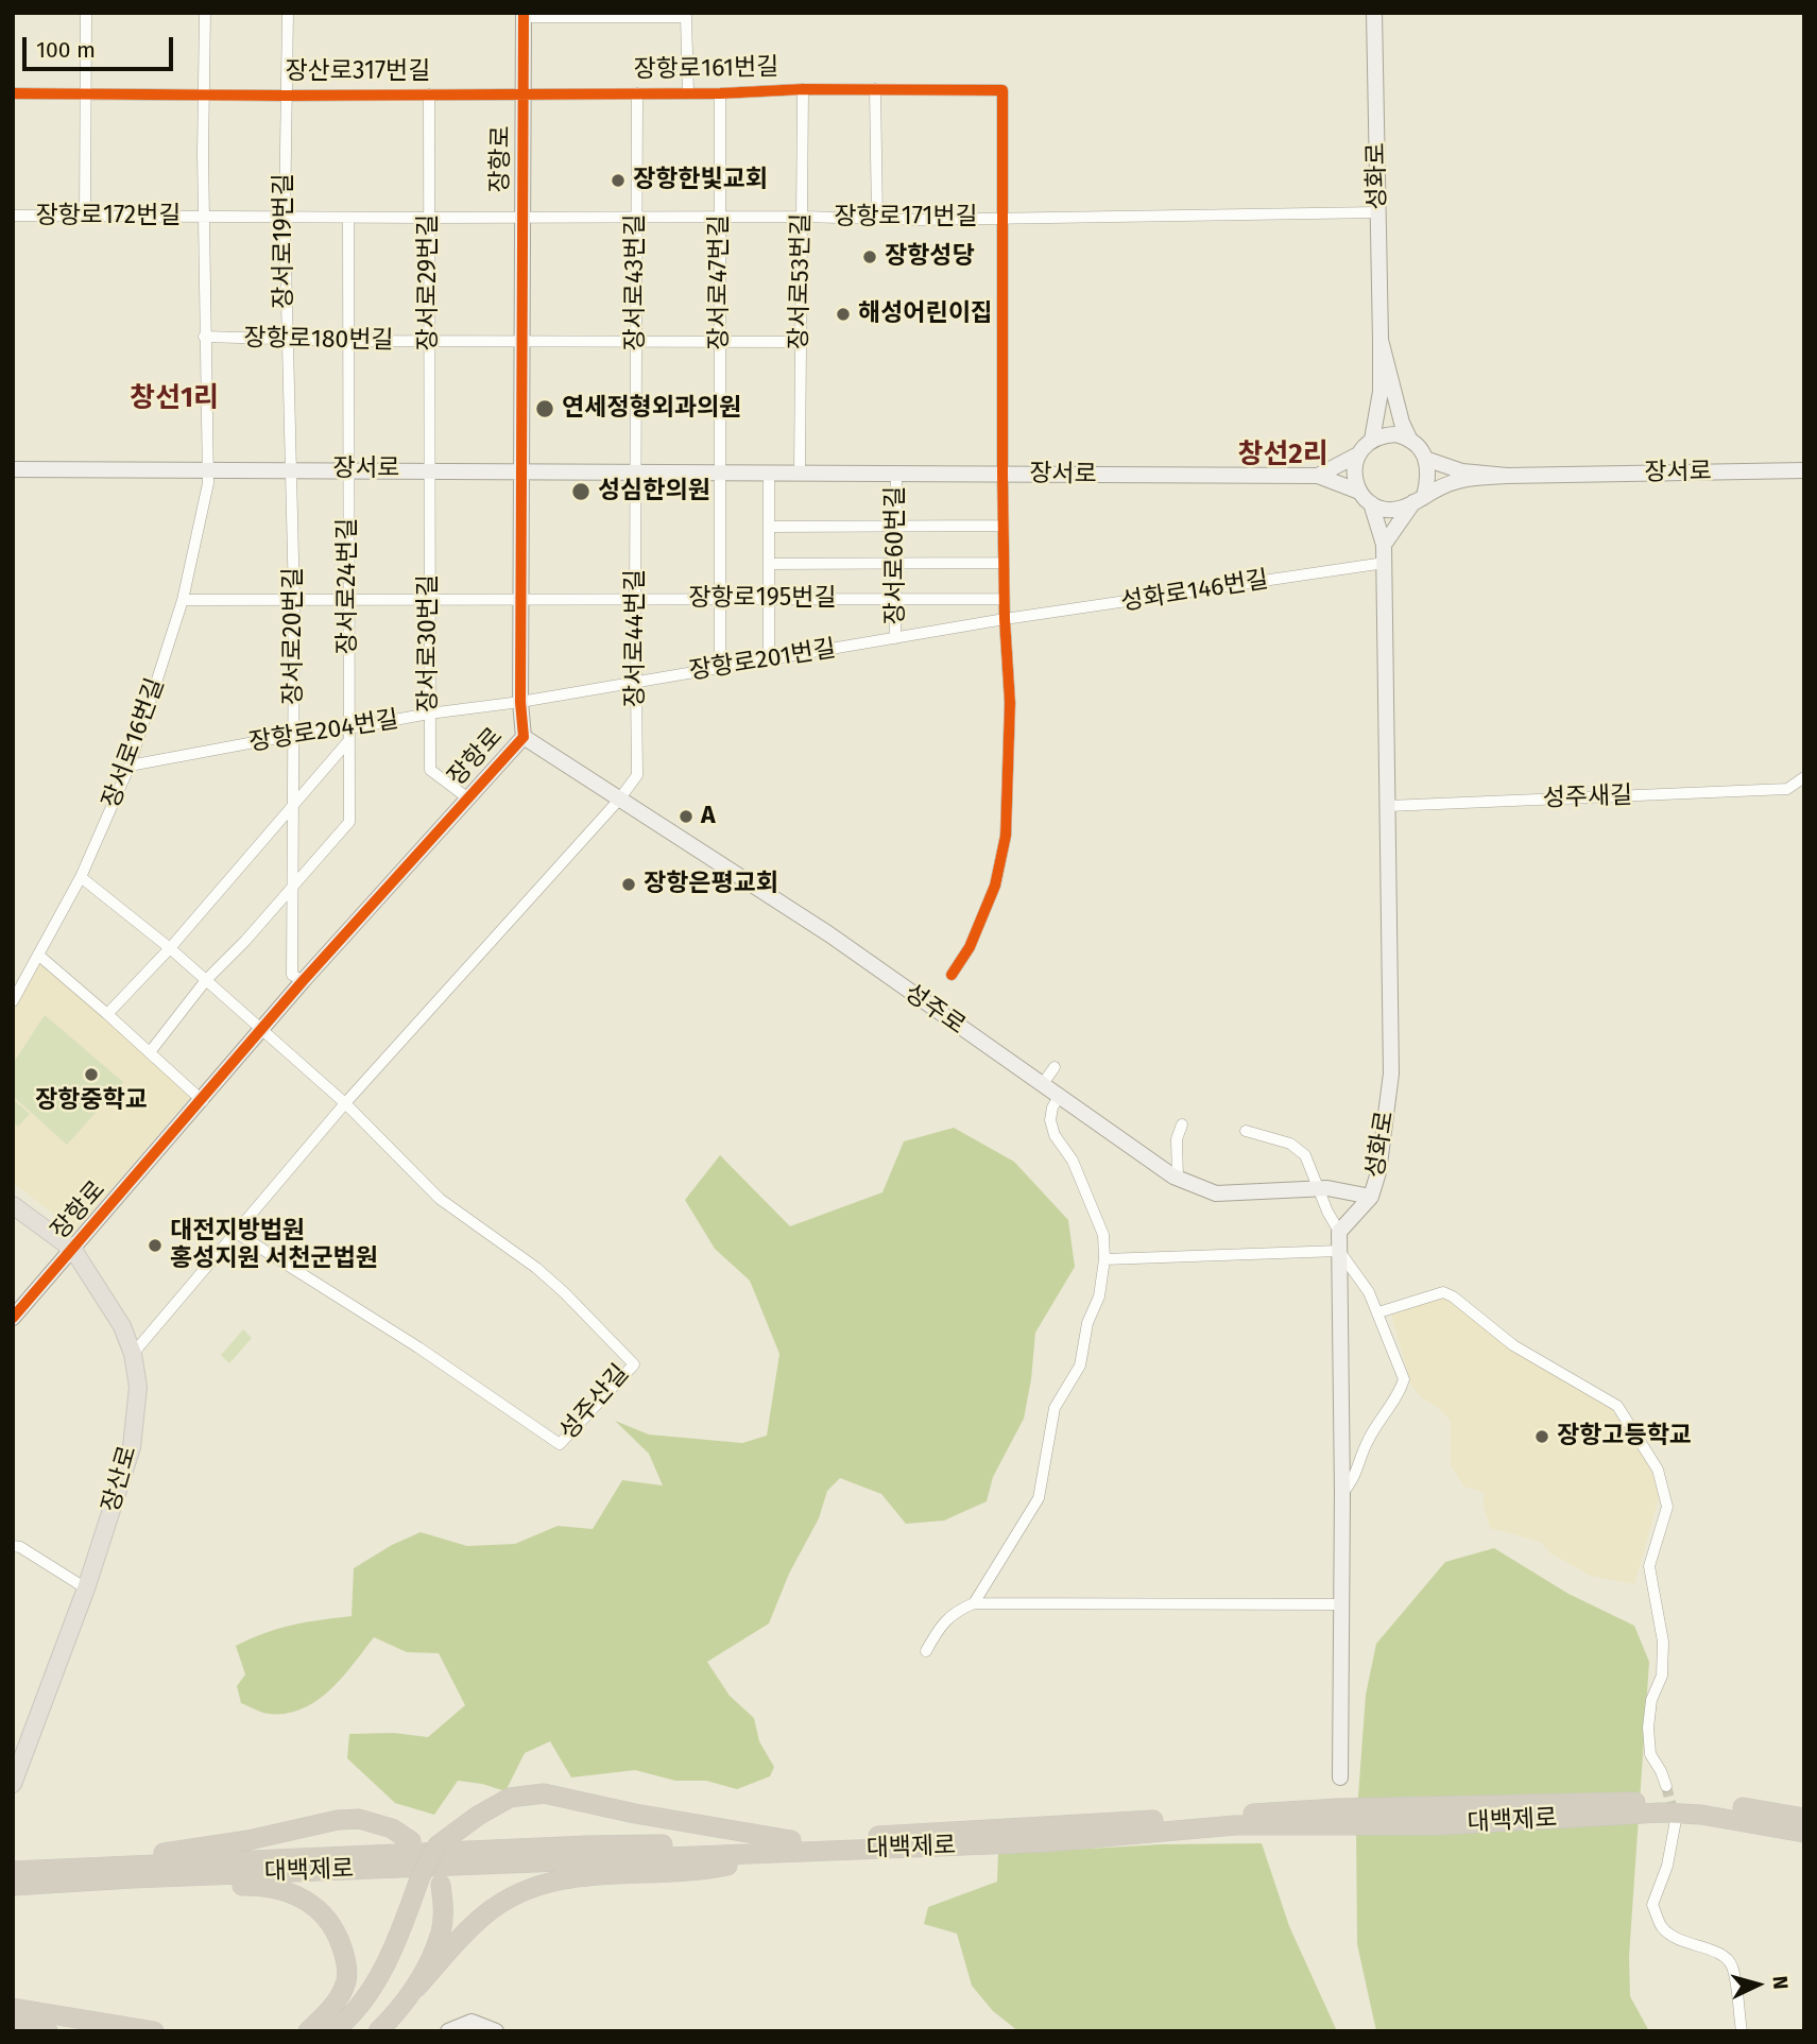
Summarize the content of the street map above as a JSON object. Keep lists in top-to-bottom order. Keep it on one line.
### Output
{"streets":{"highway":["대백제로"],"main road":["장산로"],"street":["장항로161번길","장산로317번길","장항로","성화로","장항로172번길","장항로171번길","장서로19번길","장서로53번길","장서로29번길","장서로43번길","장서로47번길","장항로180번길","장서로","장서로60번길","장서로24번길","성화로146번길","장항로195번길","장서로20번길","장서로44번길","장서로30번길","장항로201번길","장항로204번길","장서로16번길","성주새길","성주로","성주산길"]},"crossings":[["장항로161번길","장산로317번길"],["장항로161번길","장항로"],["장항로161번길","장항로171번길"],["장항로161번길","장서로53번길"],["장항로161번길","장서로43번길"],["장항로161번길","장서로47번길"],["장산로317번길","장항로"],["장산로317번길","장항로172번길"],["장산로317번길","장서로19번길"],["장산로317번길","장서로29번길"],["장항로","장항로172번길"],["장항로","장항로171번길"],["장항로","장항로180번길"],["장항로","장서로"],["장항로","장항로195번길"],["장항로","장서로20번길"],["장항로","장서로30번길"],["장항로","장항로201번길"],["장항로","장항로204번길"],["장항로","성주로"],["장항로","성주산길"],["장항로","장산로"],["성화로","장항로171번길"],["성화로","성화로146번길"],["성화로","성주새길"],["성화로","성주로"],["장항로172번길","장항로171번길"],["장항로172번길","장서로19번길"],["장항로172번길","장서로29번길"],["장항로172번길","장서로24번길"],["장항로172번길","장서로16번길"],["장항로171번길","장서로53번길"],["장항로171번길","장서로43번길"],["장항로171번길","장서로47번길"],["장서로19번길","장항로180번길"],["장서로19번길","장서로"],["장서로19번길","장서로20번길"],["장서로53번길","장항로180번길"],["장서로53번길","장서로"],["장서로29번길","장항로180번길"],["장서로29번길","장서로"],["장서로29번길","장서로30번길"],["장서로43번길","장항로180번길"],["장서로43번길","장서로"],["장서로43번길","장서로44번길"],["장서로47번길","장항로180번길"],["장서로47번길","장서로"],["장항로180번길","장서로24번길"],["장항로180번길","장서로16번길"],["장서로","장서로60번길"],["장서로","장서로24번길"],["장서로","장서로20번길"],["장서로","장서로44번길"],["장서로","장서로30번길"],["장서로","장서로16번길"],["장서로60번길","장항로195번길"],["장서로60번길","장항로201번길"],["장서로24번길","장항로195번길"],["장서로24번길","장서로20번길"],["장서로24번길","장항로204번길"],["성화로146번길","장항로201번길"],["장항로195번길","장서로20번길"],["장항로195번길","장서로44번길"],["장항로195번길","장서로30번길"],["장항로195번길","장서로16번길"],["장서로20번길","장항로204번길"],["장서로44번길","장항로201번길"],["장서로44번길","성주로"],["장서로30번길","장항로204번길"],["장항로201번길","장항로204번길"],["장항로204번길","장서로16번길"],["장서로16번길","성주산길"]],"districts":["창선1리","창선2리"],"places":["장항한빛교회","장항성당","해성어린이집","연세정형외과의원","성심한의원","A","장항은평교회","장항중학교","대전지방법원 홍성지원 서천군법원","장항고등학교"],"scale_bar":"100 m","north":"right"}
